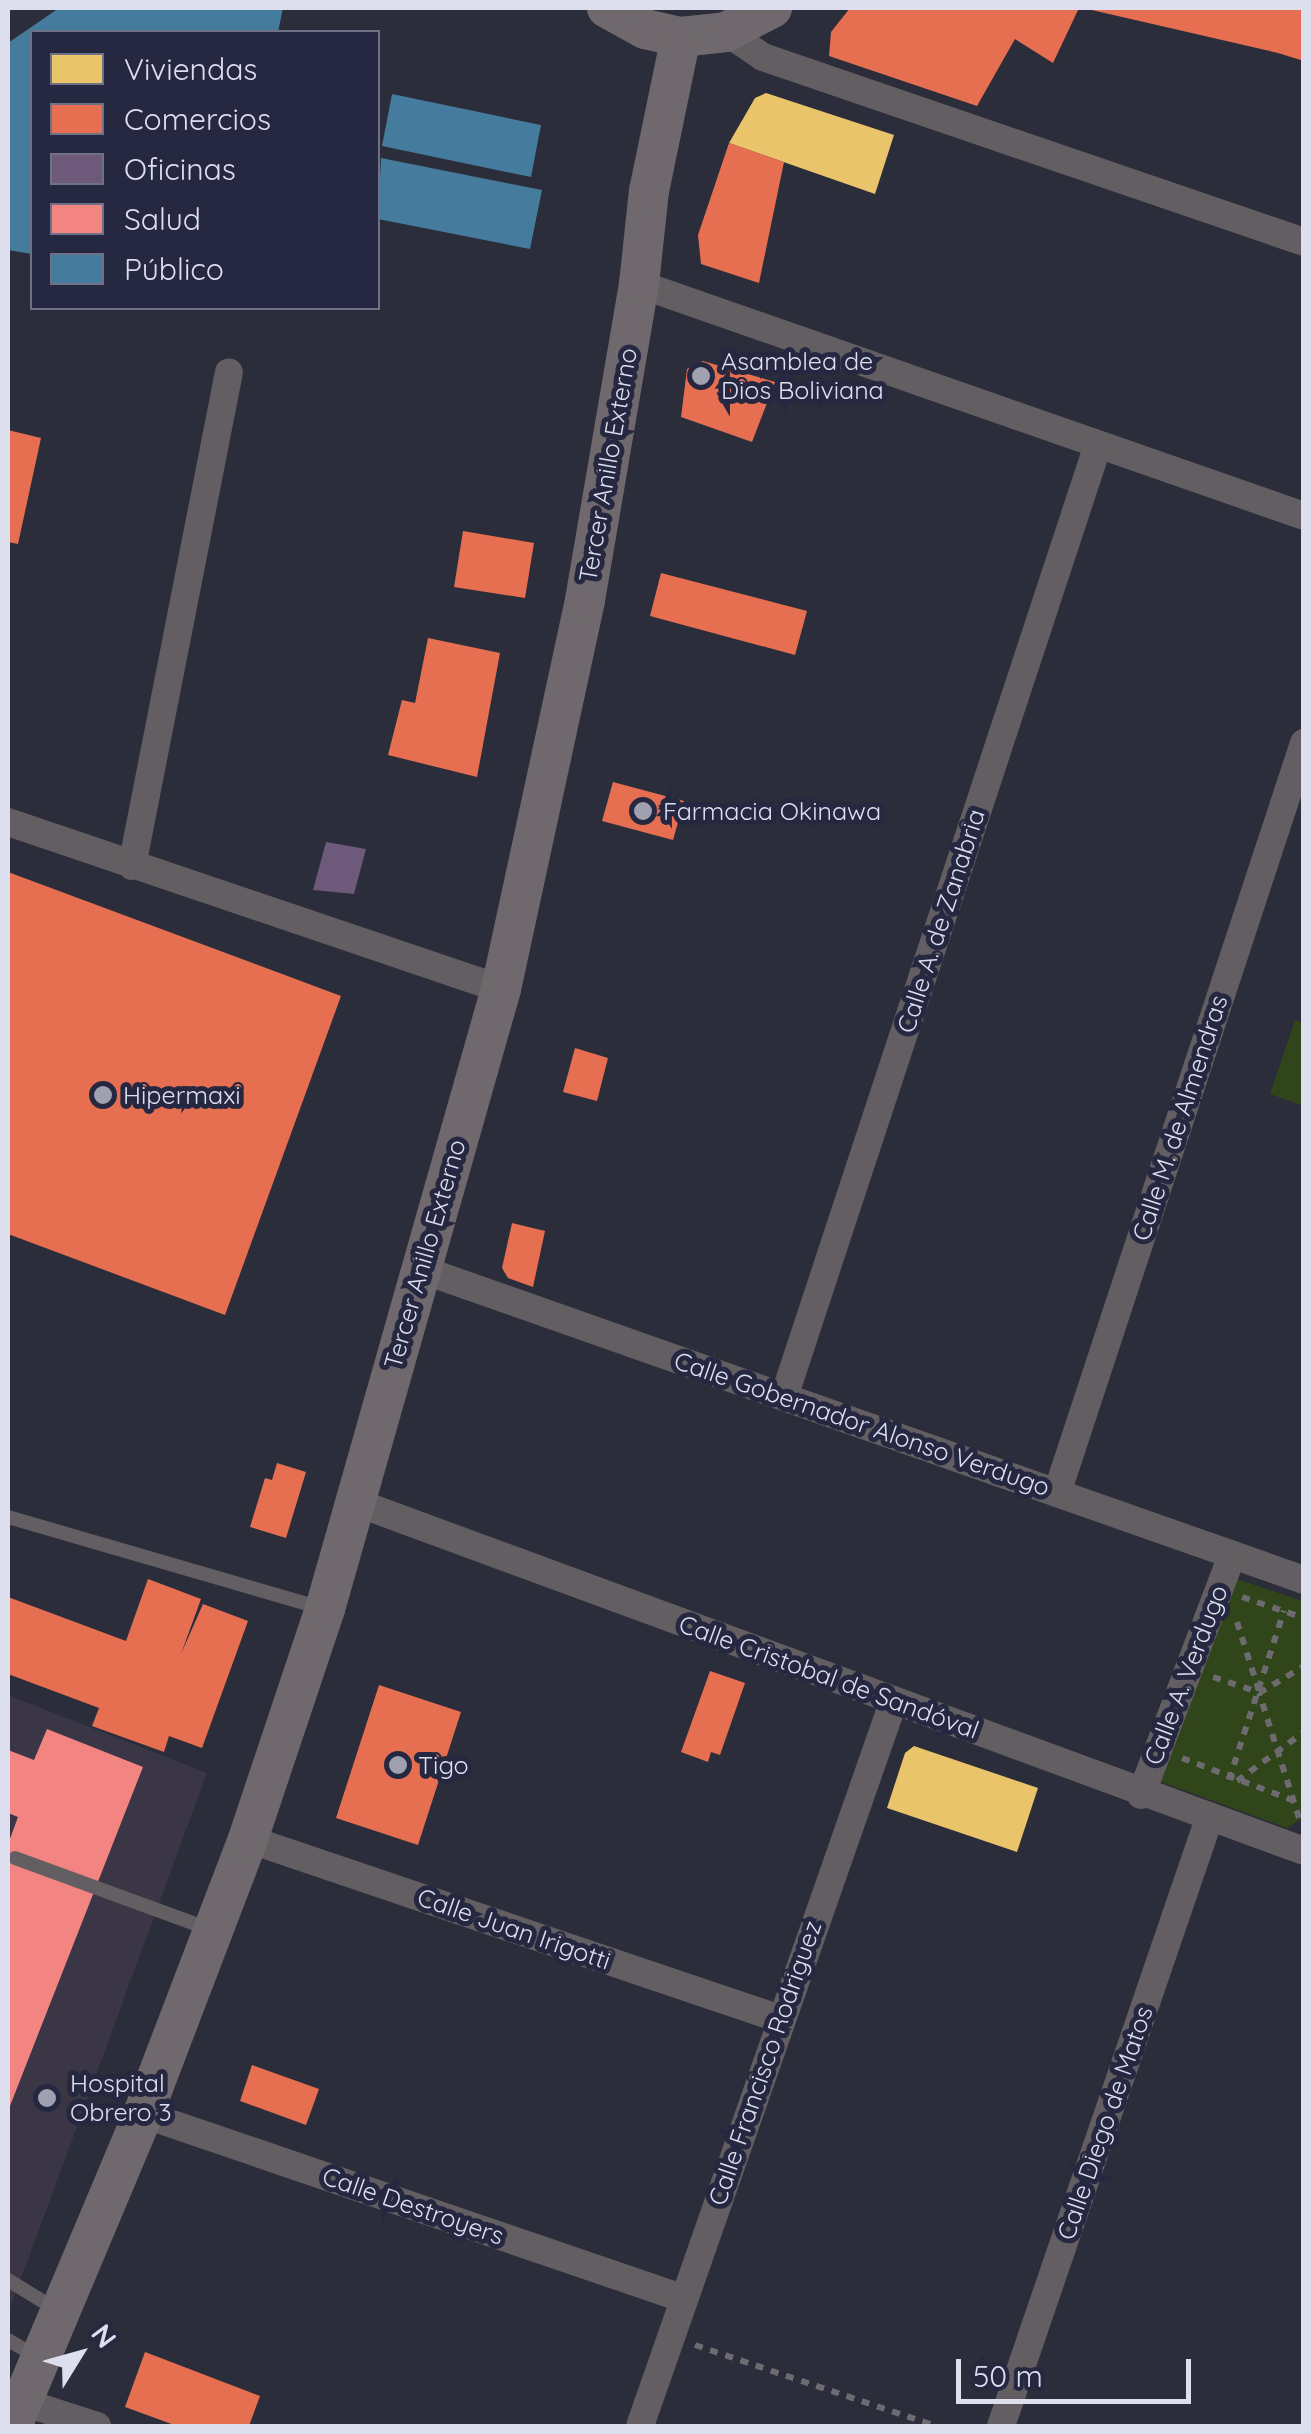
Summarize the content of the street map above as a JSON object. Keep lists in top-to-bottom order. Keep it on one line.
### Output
{"streets":{"street":["Tercer Anillo Externo","Calle A. de Zanabria","Calle M. de Almendras","Calle Gobernador Alonso Verdugo","Calle A. Verdugo","Calle Cristobal de Sandóval","Calle Juan Irigotti","Calle Francisco Rodriguez","Calle Diego de Matos","Calle Destroyers"]},"crossings":[["Tercer Anillo Externo","Calle Gobernador Alonso Verdugo"],["Tercer Anillo Externo","Calle Cristobal de Sandóval"],["Tercer Anillo Externo","Calle Juan Irigotti"],["Tercer Anillo Externo","Calle Destroyers"],["Calle A. de Zanabria","Calle Gobernador Alonso Verdugo"],["Calle M. de Almendras","Calle Gobernador Alonso Verdugo"],["Calle Gobernador Alonso Verdugo","Calle A. Verdugo"],["Calle A. Verdugo","Calle Cristobal de Sandóval"],["Calle Cristobal de Sandóval","Calle Francisco Rodriguez"],["Calle Cristobal de Sandóval","Calle Diego de Matos"],["Calle Juan Irigotti","Calle Francisco Rodriguez"],["Calle Francisco Rodriguez","Calle Destroyers"]],"places":["Asamblea de Dios Boliviana","Farmacia Okinawa","Hipermaxi","Tigo","Hospital Obrero 3"],"legend":["Viviendas","Comercios","Oficinas","Salud","Público"],"scale_bar":"50 m","north":"top right"}
